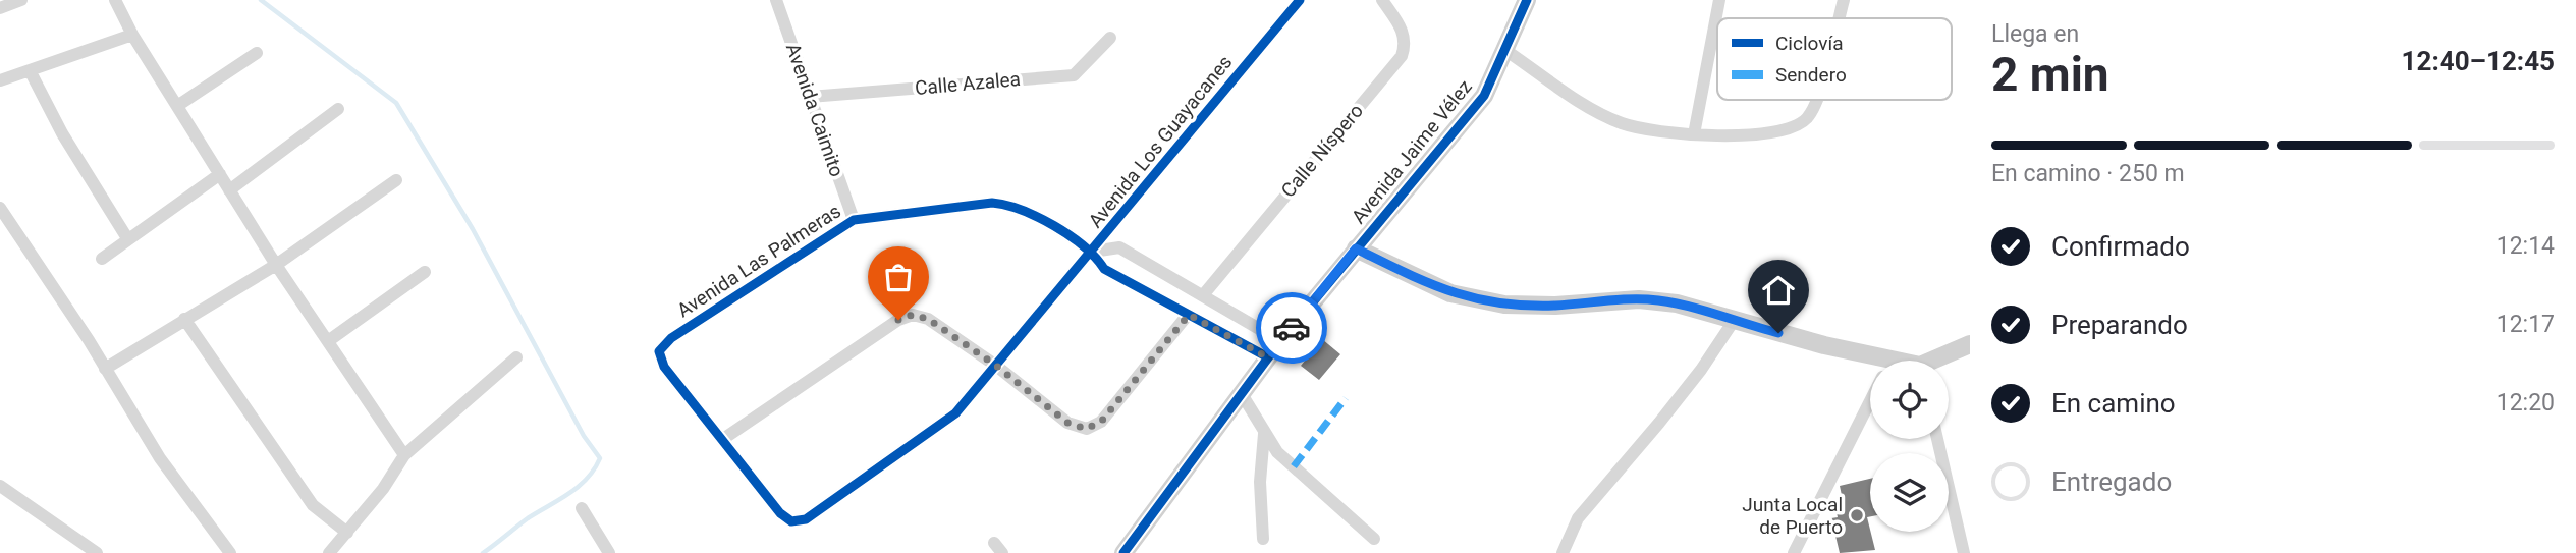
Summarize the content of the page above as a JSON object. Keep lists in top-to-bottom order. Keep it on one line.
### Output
{"streets":{"street":["Calle Azalea","Avenida Caimito","Avenida Los Guayacanes","Calle Níspero","Avenida Jaime Vélez","Avenida Las Palmeras"]},"crossings":[["Calle Azalea","Avenida Caimito"],["Avenida Caimito","Avenida Las Palmeras"],["Avenida Los Guayacanes","Avenida Las Palmeras"],["Calle Níspero","Avenida Las Palmeras"],["Avenida Jaime Vélez","Avenida Las Palmeras"]],"places":["Junta Local de Puerto"],"legend":["Ciclovía","Sendero"],"page":{"heading":["2 min","Llega en","12:40–12:45"],"bar":"En camino · 250 m","list":[["Confirmado","12:14"],["Preparando","12:17"],["En camino","12:20"],"Entregado"]}}
